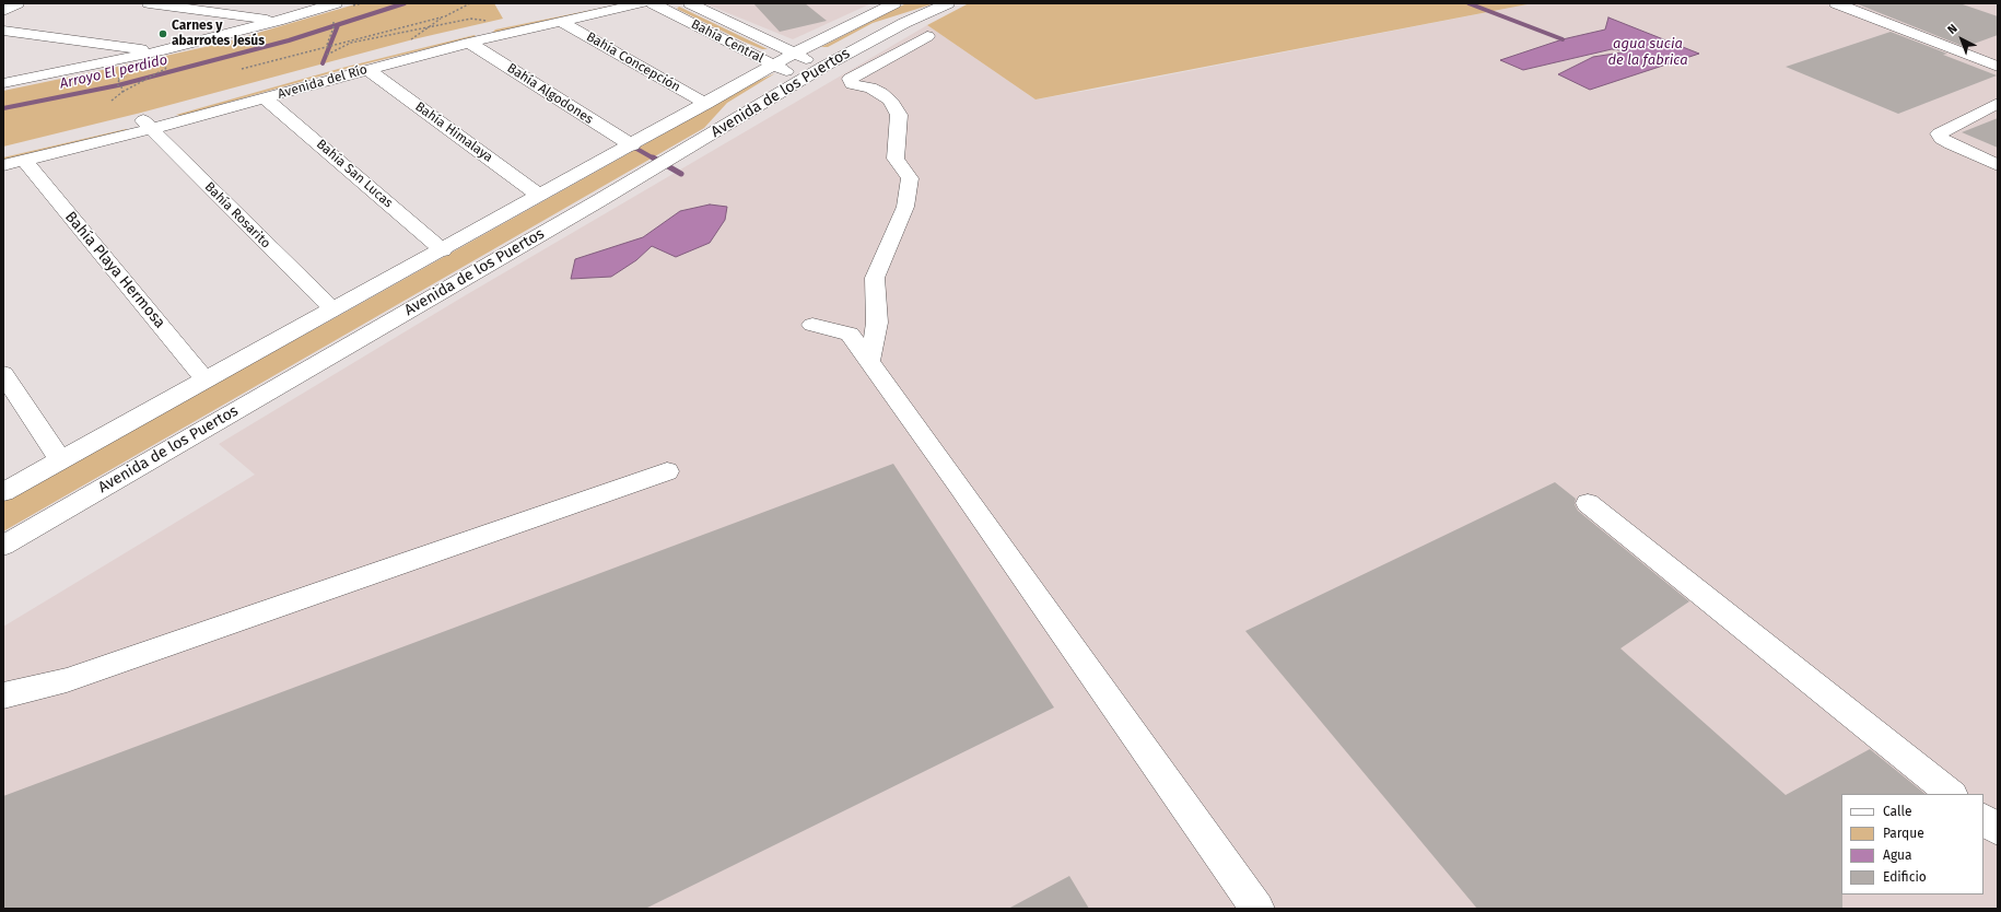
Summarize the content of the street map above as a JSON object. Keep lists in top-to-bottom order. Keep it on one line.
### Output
{"streets":{"street":["Bahía Central","Bahía Concepción","Avenida del Río","Avenida de los Puertos","Bahía Algodones","Bahía Himalaya","Bahía San Lucas","Bahía Rosarito","Bahía Playa Hermosa"]},"crossings":[["Bahía Central","Avenida de los Puertos"],["Bahía Concepción","Avenida del Río"],["Bahía Concepción","Avenida de los Puertos"],["Avenida del Río","Bahía Algodones"],["Avenida del Río","Bahía Himalaya"],["Avenida del Río","Bahía San Lucas"],["Avenida del Río","Bahía Rosarito"],["Avenida del Río","Bahía Playa Hermosa"],["Avenida de los Puertos","Bahía Algodones"],["Avenida de los Puertos","Bahía Himalaya"],["Avenida de los Puertos","Bahía San Lucas"],["Avenida de los Puertos","Bahía Rosarito"],["Avenida de los Puertos","Bahía Playa Hermosa"]],"water":["agua sucia de la fabrica","Arroyo El perdido"],"places":["Carnes y abarrotes Jesús"],"legend":["Calle","Parque","Agua","Edificio"],"north":"top left"}
